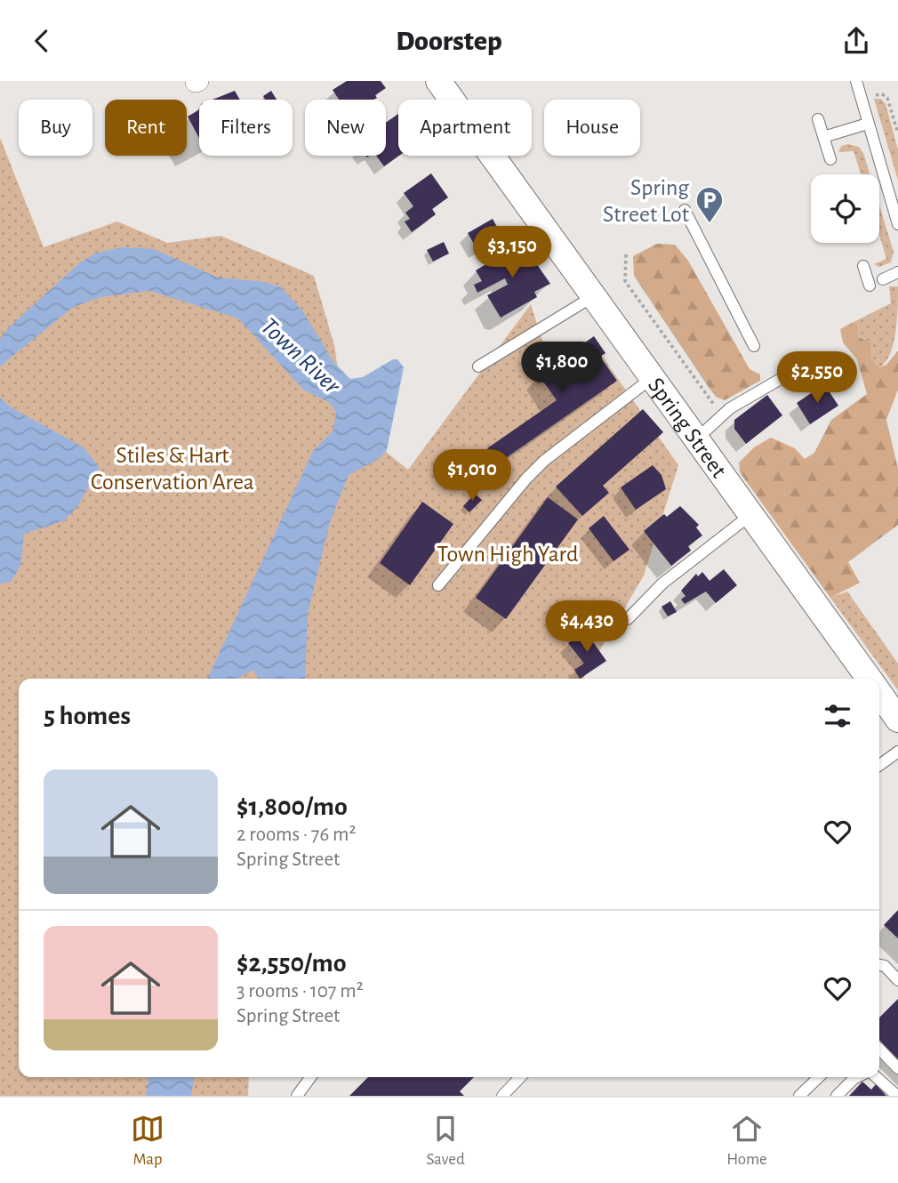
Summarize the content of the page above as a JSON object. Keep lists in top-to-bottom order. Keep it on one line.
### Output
{"streets":{"street":["Spring Street"]},"water":["Town River"],"parks":["Stiles & Hart Conservation Area","Town High Yard"],"places":{"parking":["Spring Street Lot"]},"page":{"header":"Doorstep","chip":["Buy","Rent","Filters","New","Apartment","House"],"price":["$3,150","$1,800","$2,550","$1,010","$4,430"],"heading":"5 homes","list":[{"name":"$1,800/mo","note":"2 rooms · 76 m² · Spring Street"},{"name":"$2,550/mo","note":"3 rooms · 107 m² · Spring Street"}],"tabs":["Map","Saved","Home"]}}
